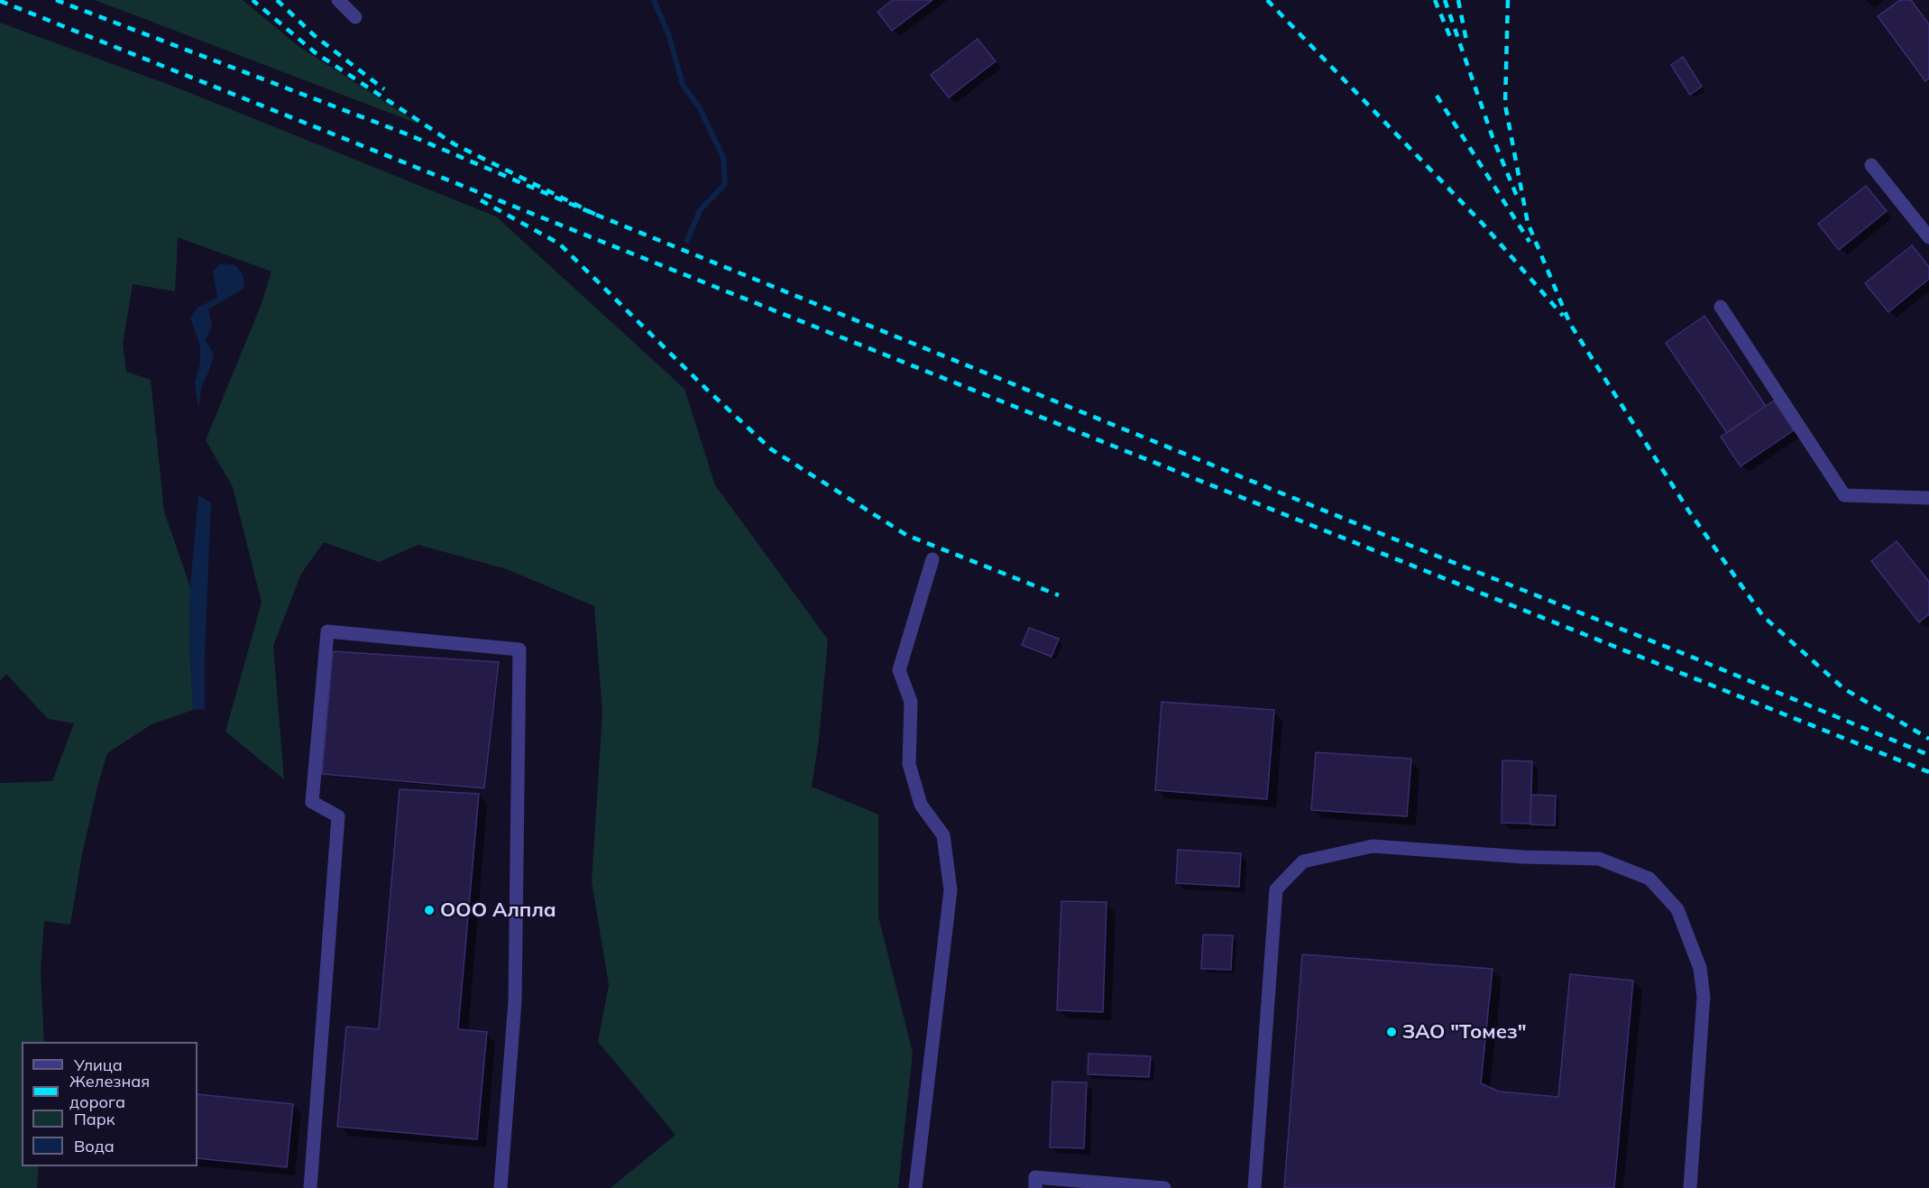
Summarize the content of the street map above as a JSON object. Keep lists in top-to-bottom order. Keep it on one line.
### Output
{"places":["ООО Алпла","ЗАО \"Томез\""],"legend":["Улица","Железная дорога","Парк","Вода"]}
